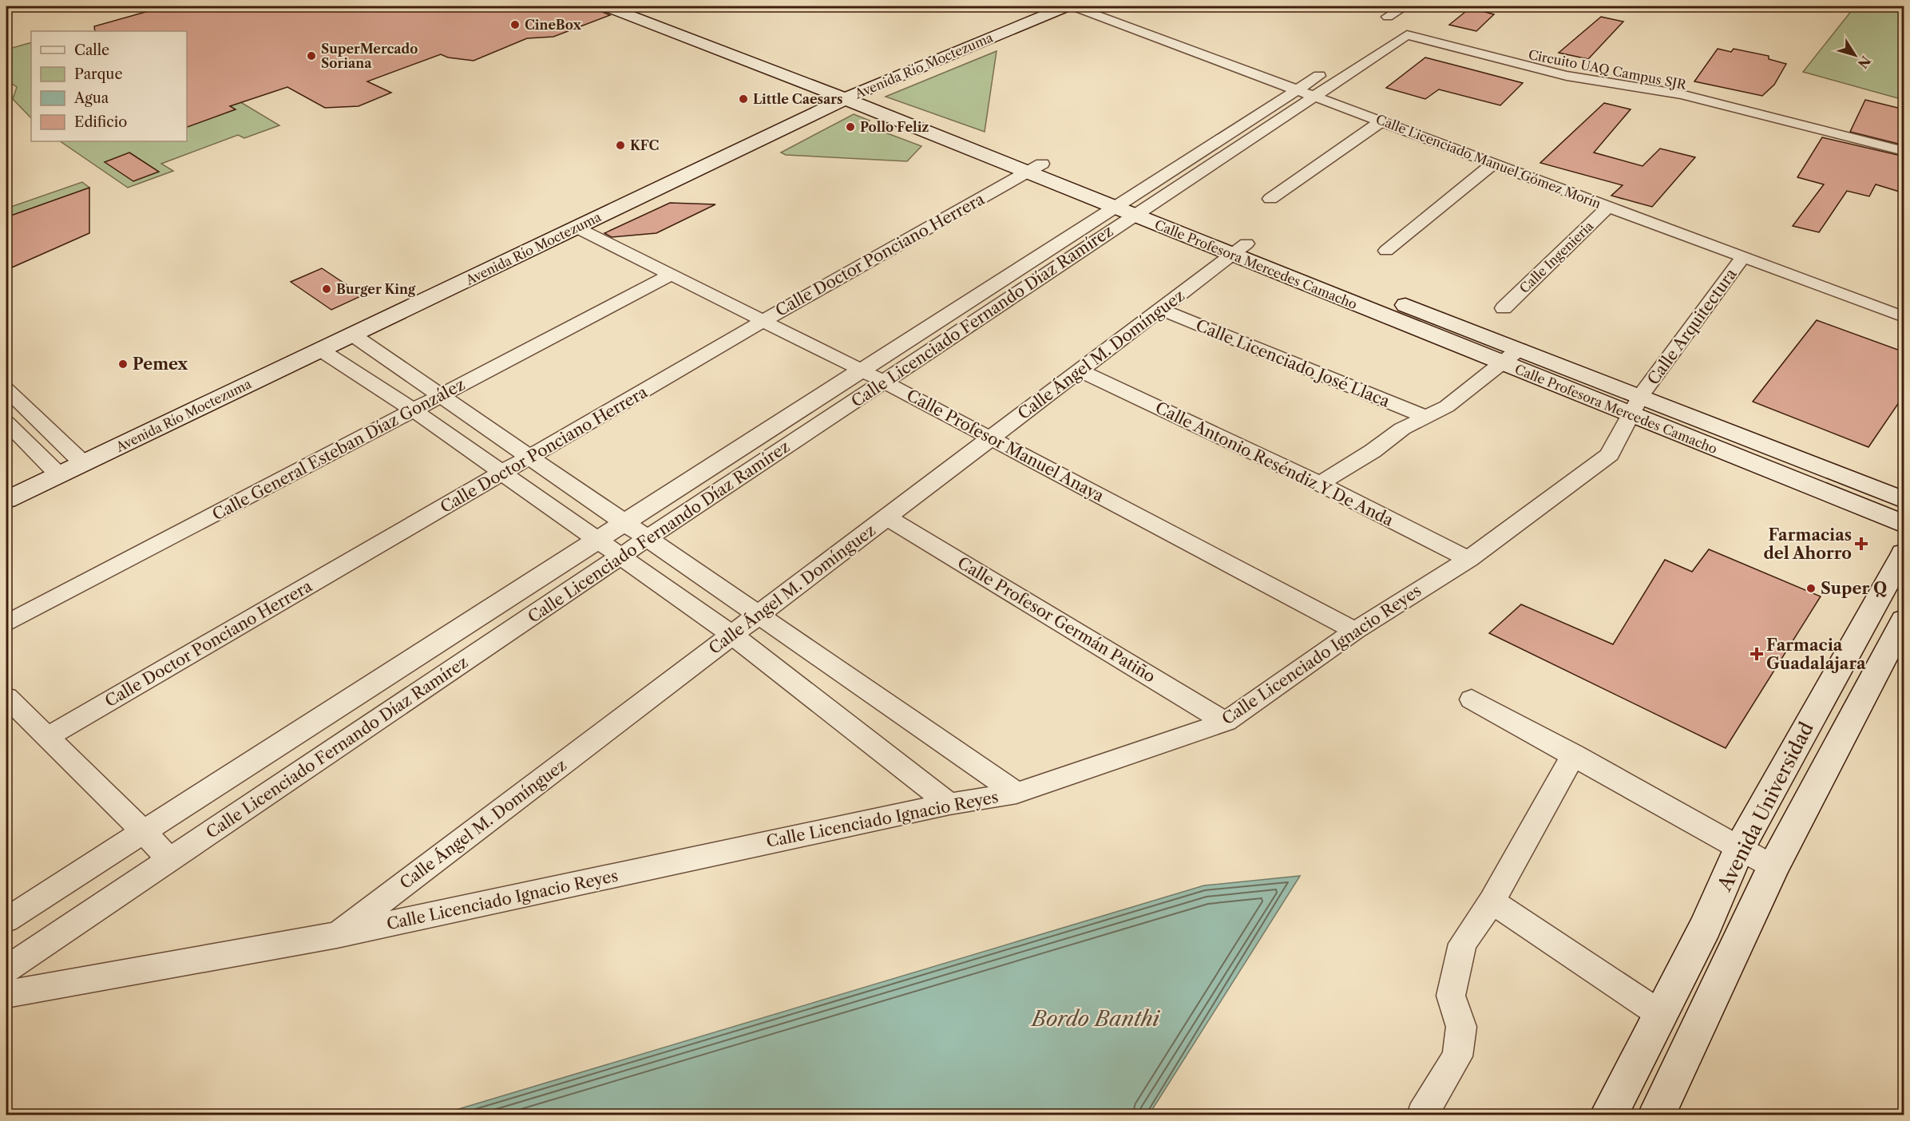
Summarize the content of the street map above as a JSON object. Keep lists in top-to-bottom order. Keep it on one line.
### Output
{"streets":{"street":["Avenida Río Moctezuma","Circuito UAQ Campus SJR","Calle Licenciado Manuel Gómez Morín","Calle Doctor Ponciano Herrera","Calle Ingenieria","Calle Profesora Mercedes Camacho","Calle Licenciado Fernando Díaz Ramírez","Calle Arquitectura","Calle Ángel M. Domínguez","Calle Licenciado José Llaca","Calle Profesor Manuel Anaya","Calle General Esteban Díaz González","Calle Antonio Reséndiz Y De Anda","Calle Profesor Germán Patiño","Calle Licenciado Ignacio Reyes","Avenida Universidad"]},"crossings":[["Avenida Río Moctezuma","Calle Profesora Mercedes Camacho"],["Avenida Río Moctezuma","Calle Profesor Manuel Anaya"],["Circuito UAQ Campus SJR","Calle Licenciado Manuel Gómez Morín"],["Circuito UAQ Campus SJR","Calle Licenciado Fernando Díaz Ramírez"],["Calle Licenciado Manuel Gómez Morín","Calle Ingenieria"],["Calle Licenciado Manuel Gómez Morín","Calle Licenciado Fernando Díaz Ramírez"],["Calle Licenciado Manuel Gómez Morín","Calle Arquitectura"],["Calle Doctor Ponciano Herrera","Calle Profesora Mercedes Camacho"],["Calle Doctor Ponciano Herrera","Calle Profesor Manuel Anaya"],["Calle Profesora Mercedes Camacho","Calle Licenciado Fernando Díaz Ramírez"],["Calle Profesora Mercedes Camacho","Calle Arquitectura"],["Calle Profesora Mercedes Camacho","Calle Ángel M. Domínguez"],["Calle Profesora Mercedes Camacho","Calle Licenciado Ignacio Reyes"],["Calle Licenciado Fernando Díaz Ramírez","Calle Profesor Manuel Anaya"],["Calle Arquitectura","Calle Licenciado Ignacio Reyes"],["Calle Ángel M. Domínguez","Calle Licenciado José Llaca"],["Calle Ángel M. Domínguez","Calle Profesor Manuel Anaya"],["Calle Ángel M. Domínguez","Calle Antonio Reséndiz Y De Anda"],["Calle Ángel M. Domínguez","Calle Profesor Germán Patiño"],["Calle Ángel M. Domínguez","Calle Licenciado Ignacio Reyes"],["Calle Profesor Manuel Anaya","Calle General Esteban Díaz González"],["Calle Profesor Manuel Anaya","Calle Licenciado Ignacio Reyes"],["Calle Antonio Reséndiz Y De Anda","Calle Licenciado Ignacio Reyes"],["Calle Profesor Germán Patiño","Calle Licenciado Ignacio Reyes"]],"water":["Bordo Banthi"],"places":{"other":["CineBox","SuperMercado Soriana","Little Caesars","Pollo Feliz","KFC","Burger King","Pemex","Super Q"],"health":["Farmacias del Ahorro","Farmacia Guadalajara"]},"legend":["Calle","Parque","Agua","Edificio"],"north":"bottom right"}
